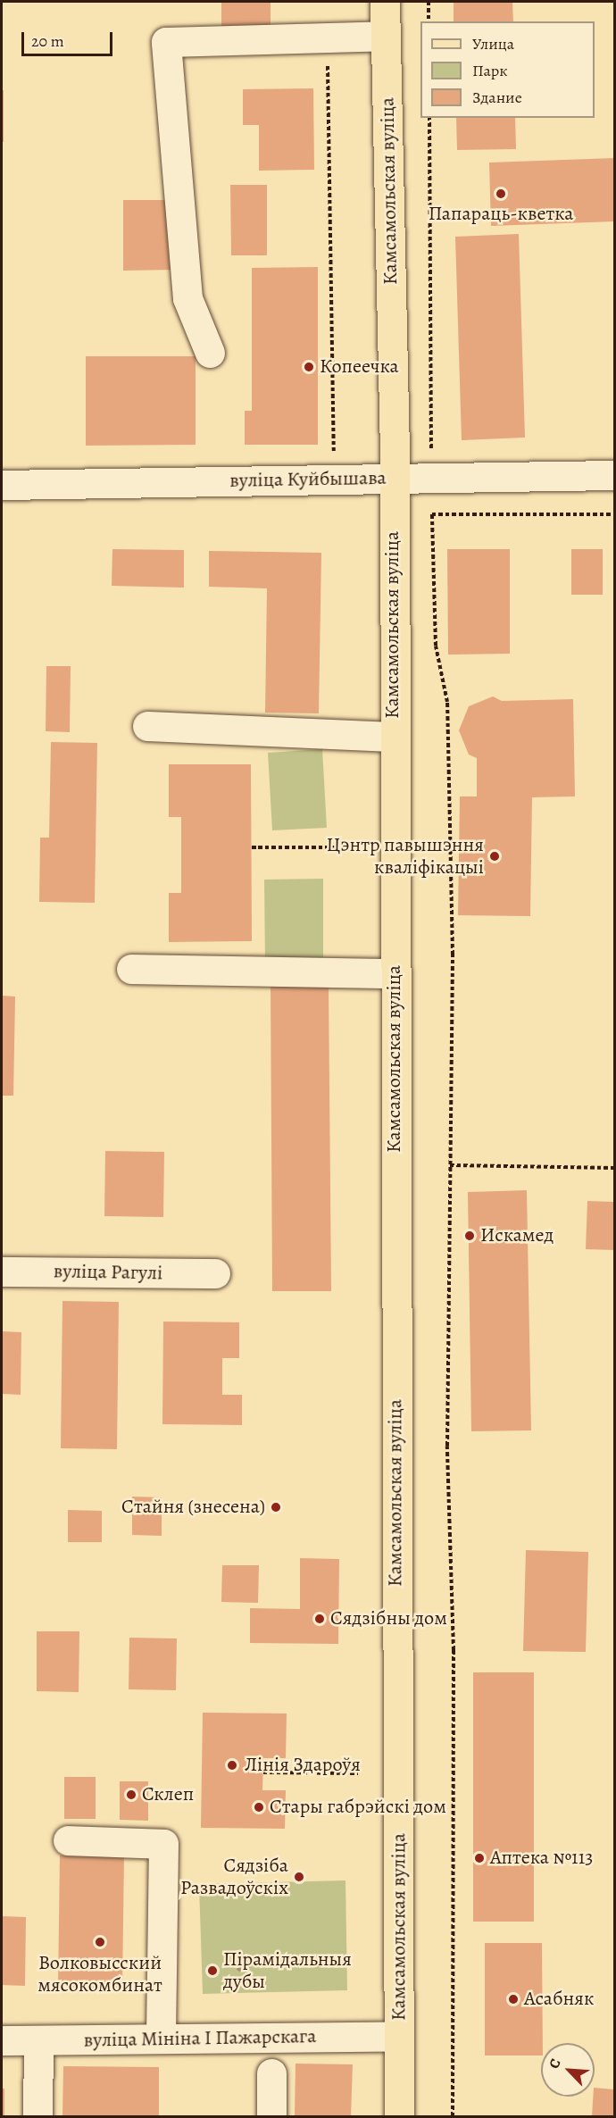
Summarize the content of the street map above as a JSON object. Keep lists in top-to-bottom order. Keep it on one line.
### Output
{"streets":{"main road":["Камсамольская вуліца"],"street":["вуліца Куйбышава","вуліца Рагулі","вуліца Мініна І Пажарскага"]},"crossings":[["Камсамольская вуліца","вуліца Куйбышава"],["Камсамольская вуліца","вуліца Мініна І Пажарскага"]],"places":["Папараць-кветка","Копеечка","Цэнтр павышэння кваліфікацыі","Искамед","Стайня (знесена)","Сядзібны дом","Лінія Здароўя","Склеп","Стары габрэйскі дом","Аптека №113","Сядзіба Развадоўскіх","Волковысский мясокомбинат","Пірамідальныя дубы","Асабняк"],"legend":["Улица","Парк","Здание"],"scale_bar":"20 m","north":"top left"}
